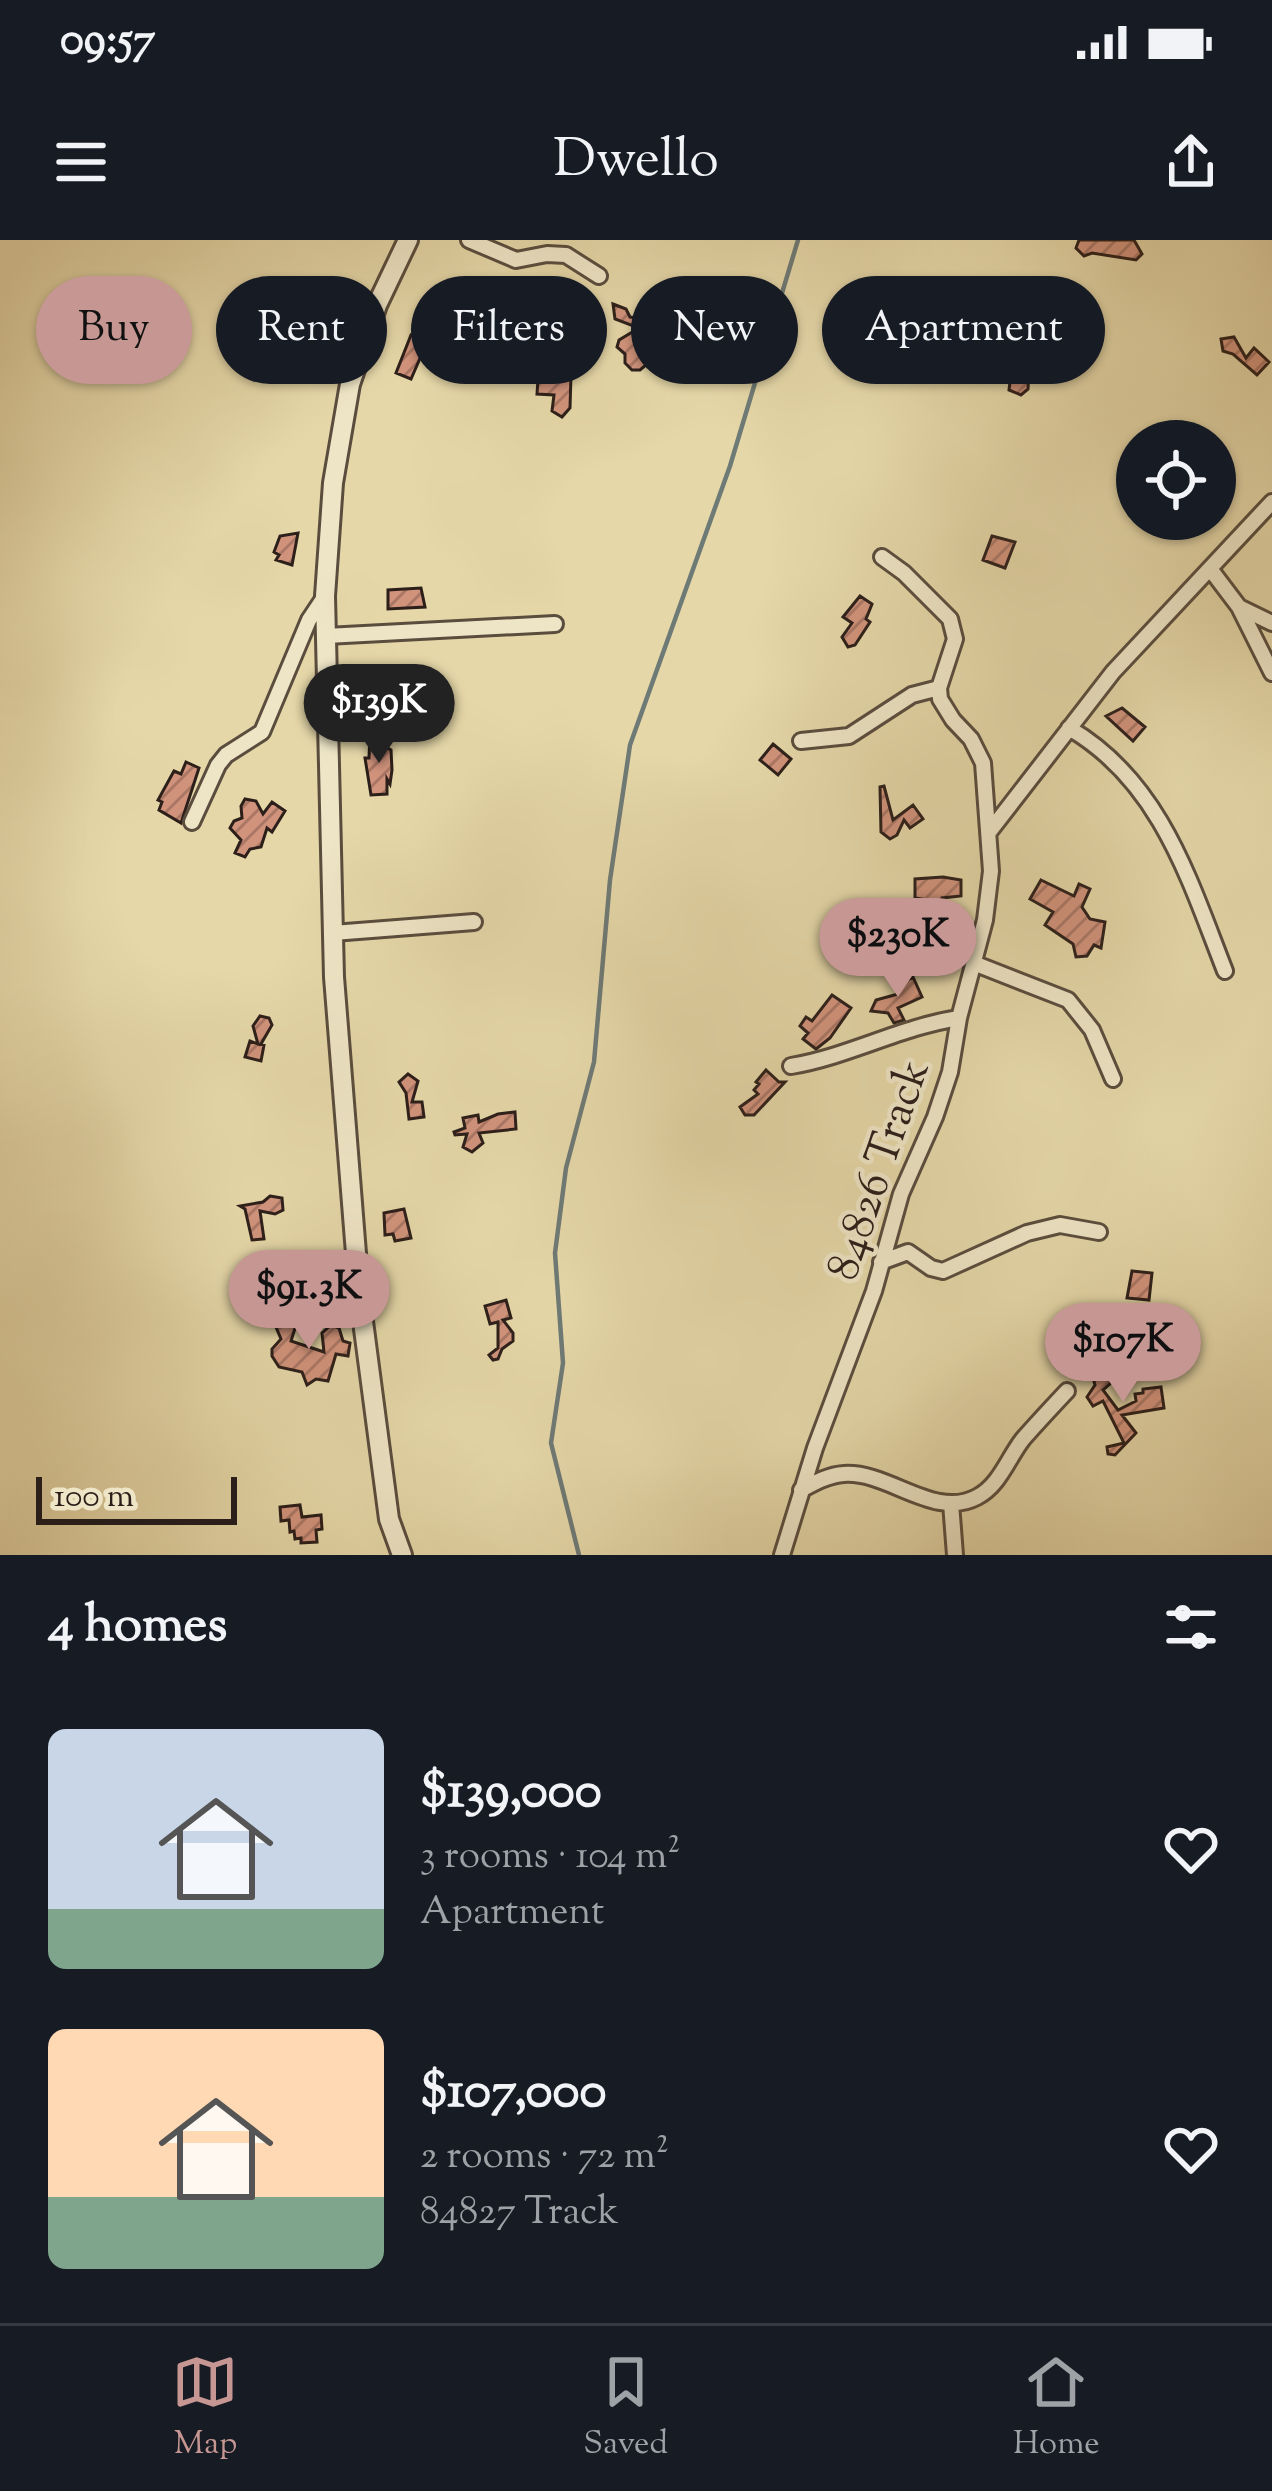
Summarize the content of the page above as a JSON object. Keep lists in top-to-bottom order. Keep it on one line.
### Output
{"streets":{"street":["84826 Track"]},"scale_bar":"100 m","page":{"status":"09:57","header":"Dwello","chip":["Buy","Rent","Filters","New","Apartment"],"price":["$139K","$230K","$91.3K","$107K"],"scale":"100 m","heading":"4 homes","list":[{"name":"$139,000","note":"3 rooms · 104 m² · Apartment"},{"name":"$107,000","note":"2 rooms · 72 m² · 84827 Track"}],"tabs":["Map","Saved","Home"]}}
